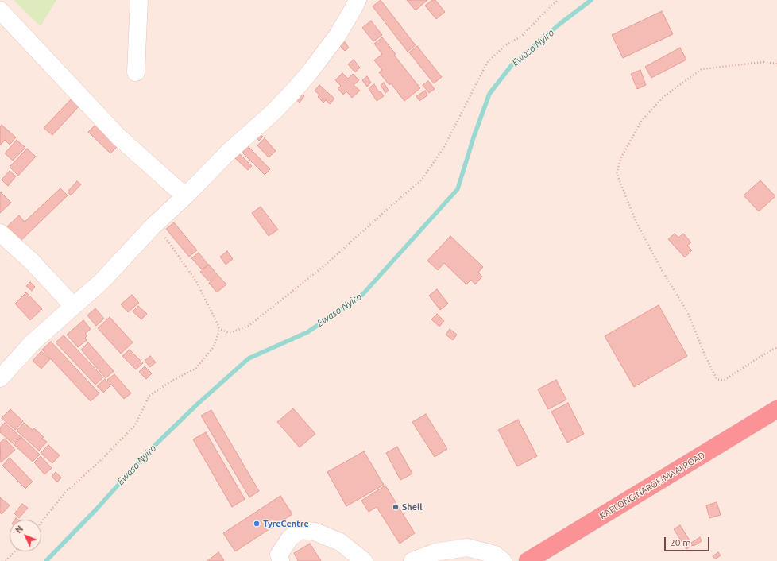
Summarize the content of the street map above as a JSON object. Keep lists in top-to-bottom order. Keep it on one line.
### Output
{"streets":{"highway":["KAPLONG-NAROK-MAAI ROAD"]},"water":["Ewaso Nyiro"],"places":["Shell","TyreCentre"],"scale_bar":"20 m","north":"top left"}
